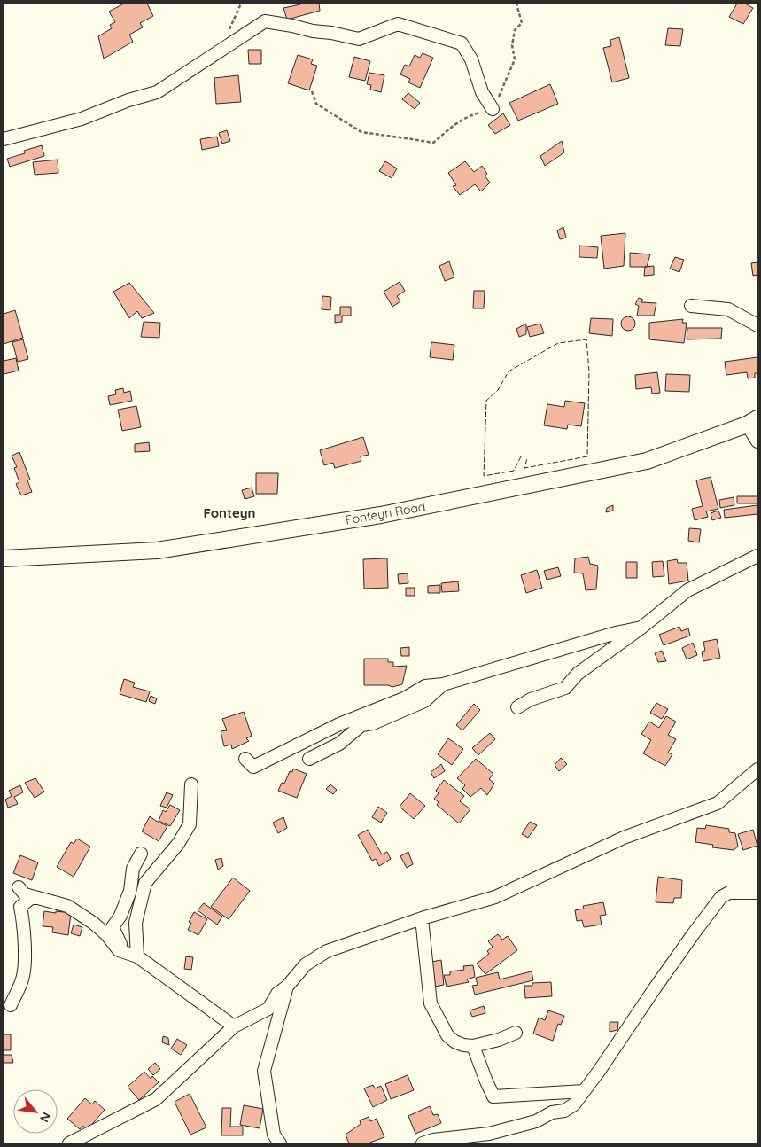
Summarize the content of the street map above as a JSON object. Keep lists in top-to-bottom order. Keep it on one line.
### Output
{"streets":{"street":["Fonteyn Road"]},"districts":["Fonteyn"],"north":"bottom right"}
